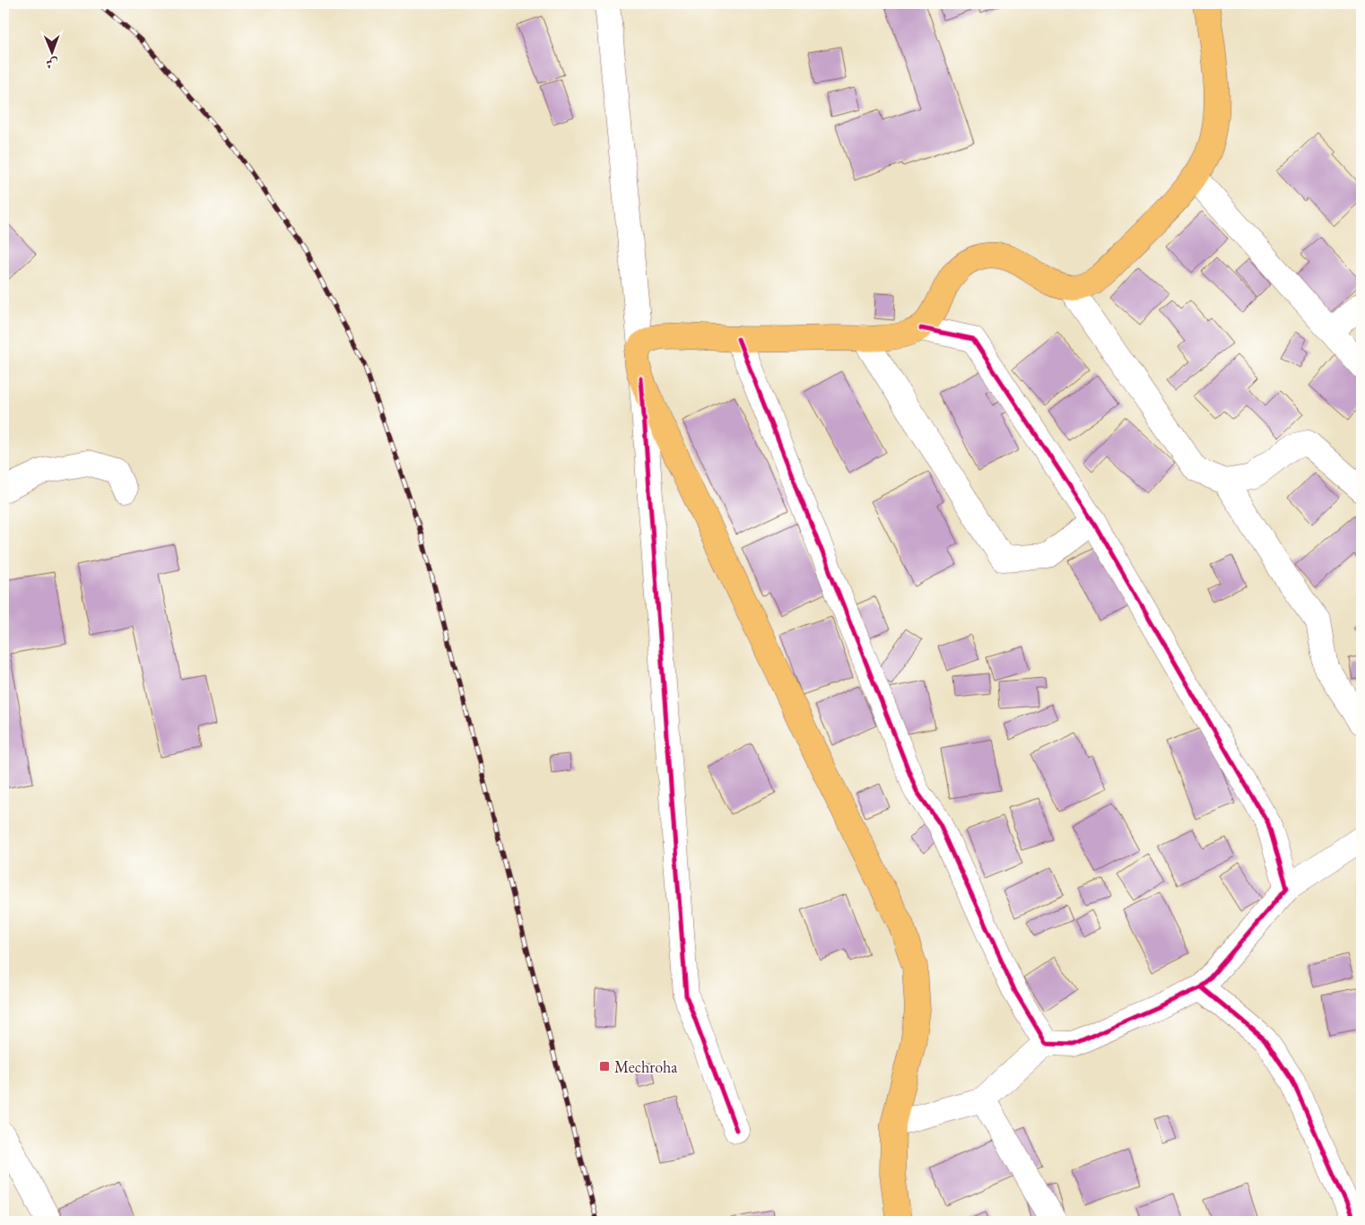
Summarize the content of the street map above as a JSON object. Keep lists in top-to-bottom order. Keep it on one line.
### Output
{"places":{"transit":["Mechroha"]},"north":"bottom"}
